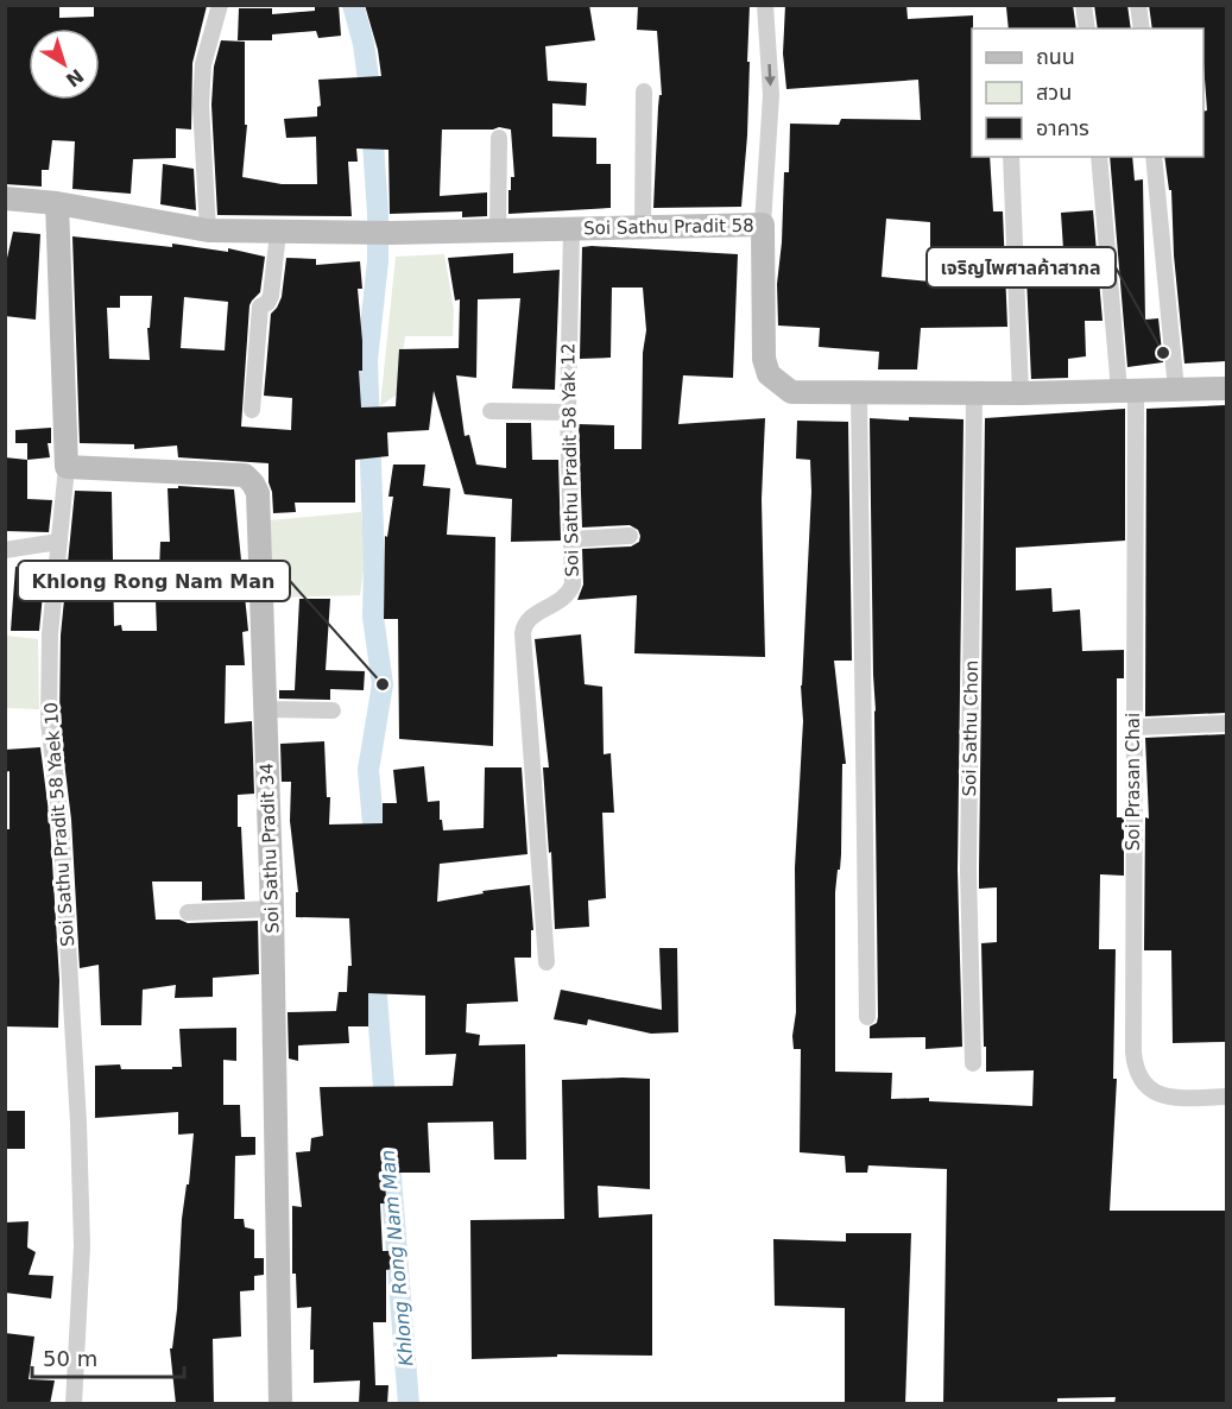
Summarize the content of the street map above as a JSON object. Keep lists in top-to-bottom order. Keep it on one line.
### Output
{"streets":{"street":["Soi Sathu Pradit 58","Soi Sathu Pradit 58 Yak 12","Soi Sathu Chon","Soi Prasan Chai","Soi Sathu Pradit 58 Yaek 10","Soi Sathu Pradit 34"]},"crossings":[["Soi Sathu Pradit 58","Soi Sathu Pradit 58 Yak 12"],["Soi Sathu Pradit 58","Soi Sathu Chon"],["Soi Sathu Pradit 58","Soi Prasan Chai"],["Soi Sathu Pradit 58","Soi Sathu Pradit 58 Yaek 10"],["Soi Sathu Pradit 58 Yaek 10","Soi Sathu Pradit 34"]],"water":["Khlong Rong Nam Man"],"places":["เจริญไพศาลค้าสากล","Khlong Rong Nam Man"],"legend":["ถนน","สวน","อาคาร"],"scale_bar":"50 m","north":"bottom right"}
